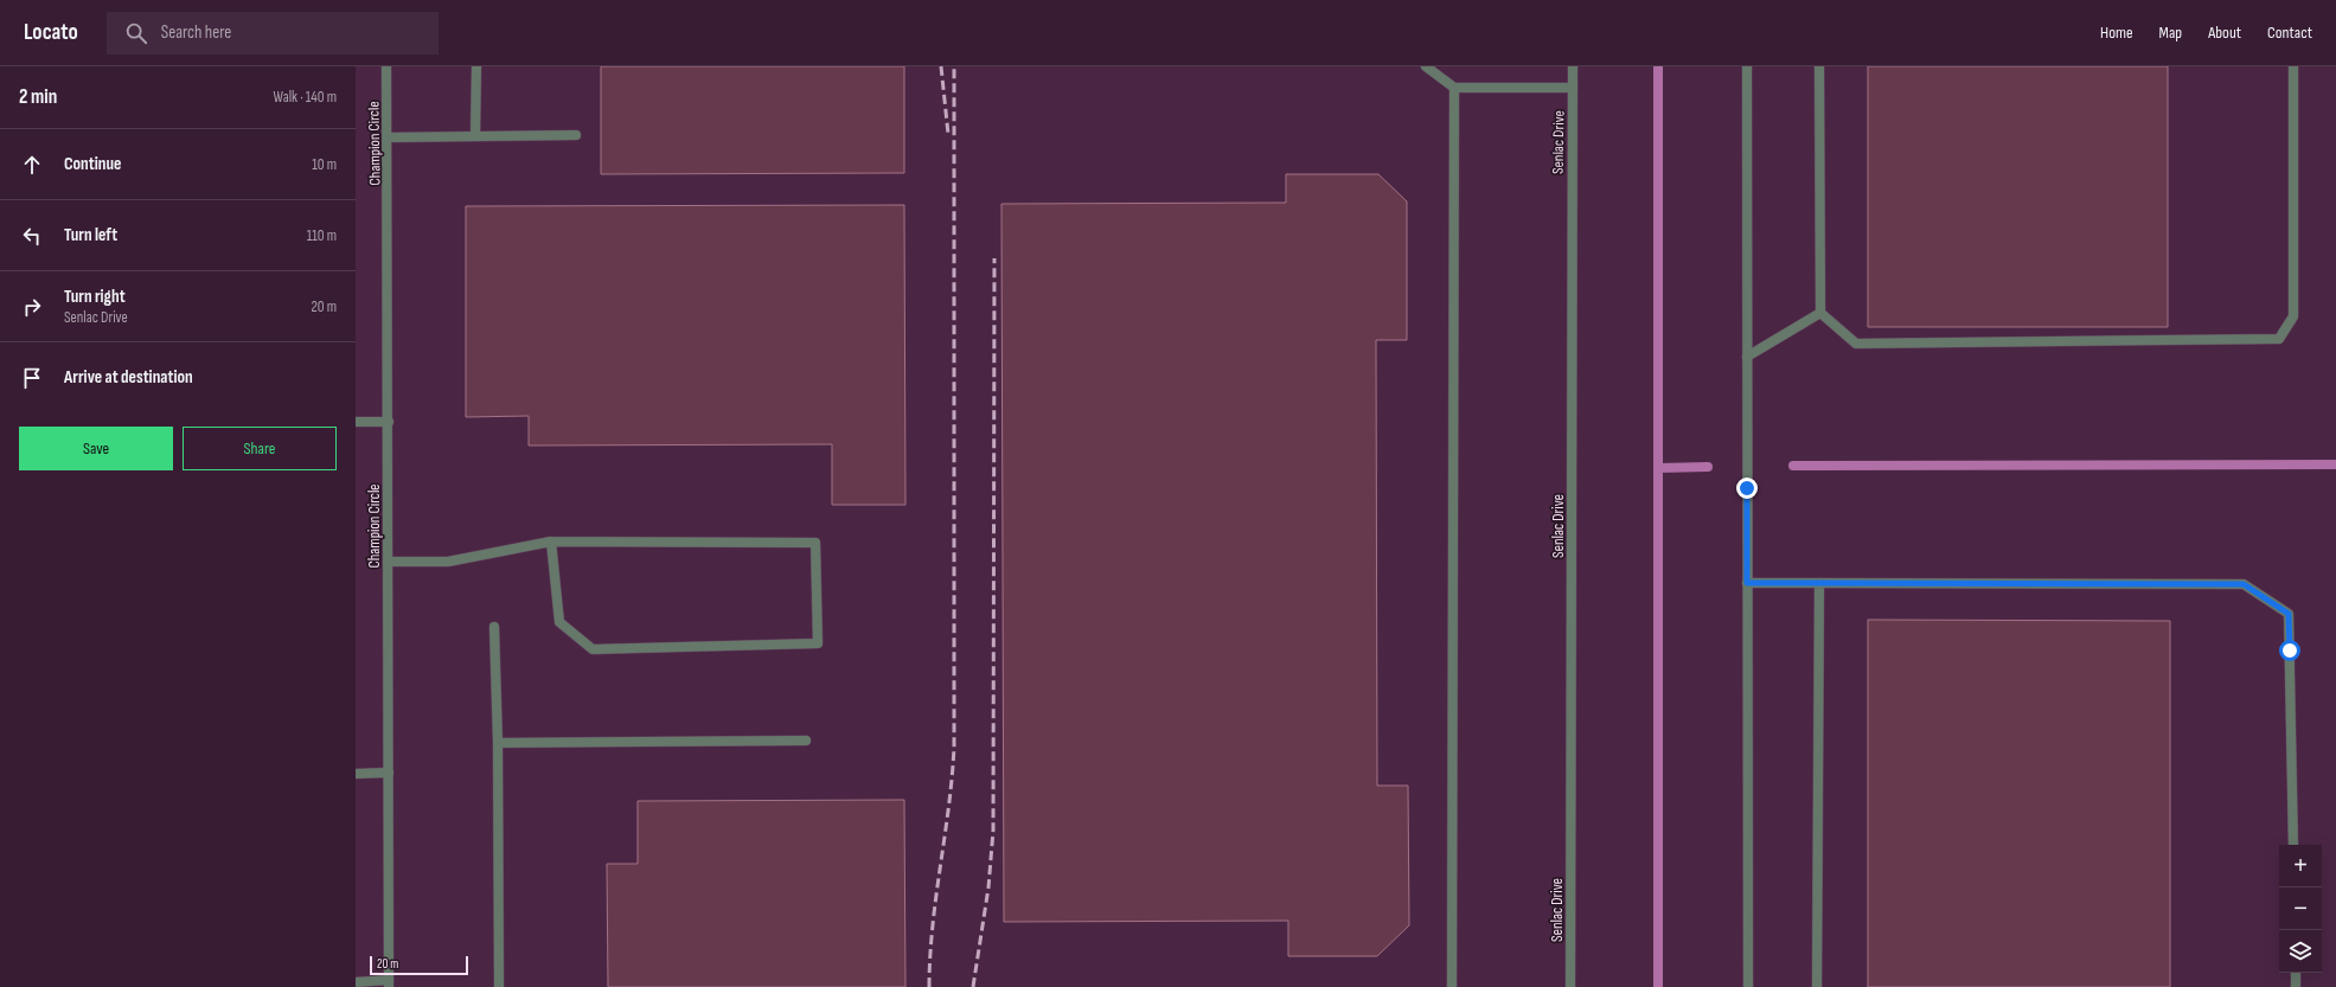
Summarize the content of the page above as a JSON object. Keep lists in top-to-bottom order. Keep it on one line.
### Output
{"streets":{"street":["Senlac Drive","Champion Circle"]},"scale_bar":"20 m","page":{"header":"Locato","search":"Search here","nav":["Home","Map","About","Contact"],"heading":["2 min","Walk · 140 m"],"list":[["Continue","10 m"],["Turn left","110 m"],["Turn right","Senlac Drive","20 m"],"Arrive at destination"],"buttons":["Save","Share"],"map_buttons":["+","−"],"scale":"20 m"}}
